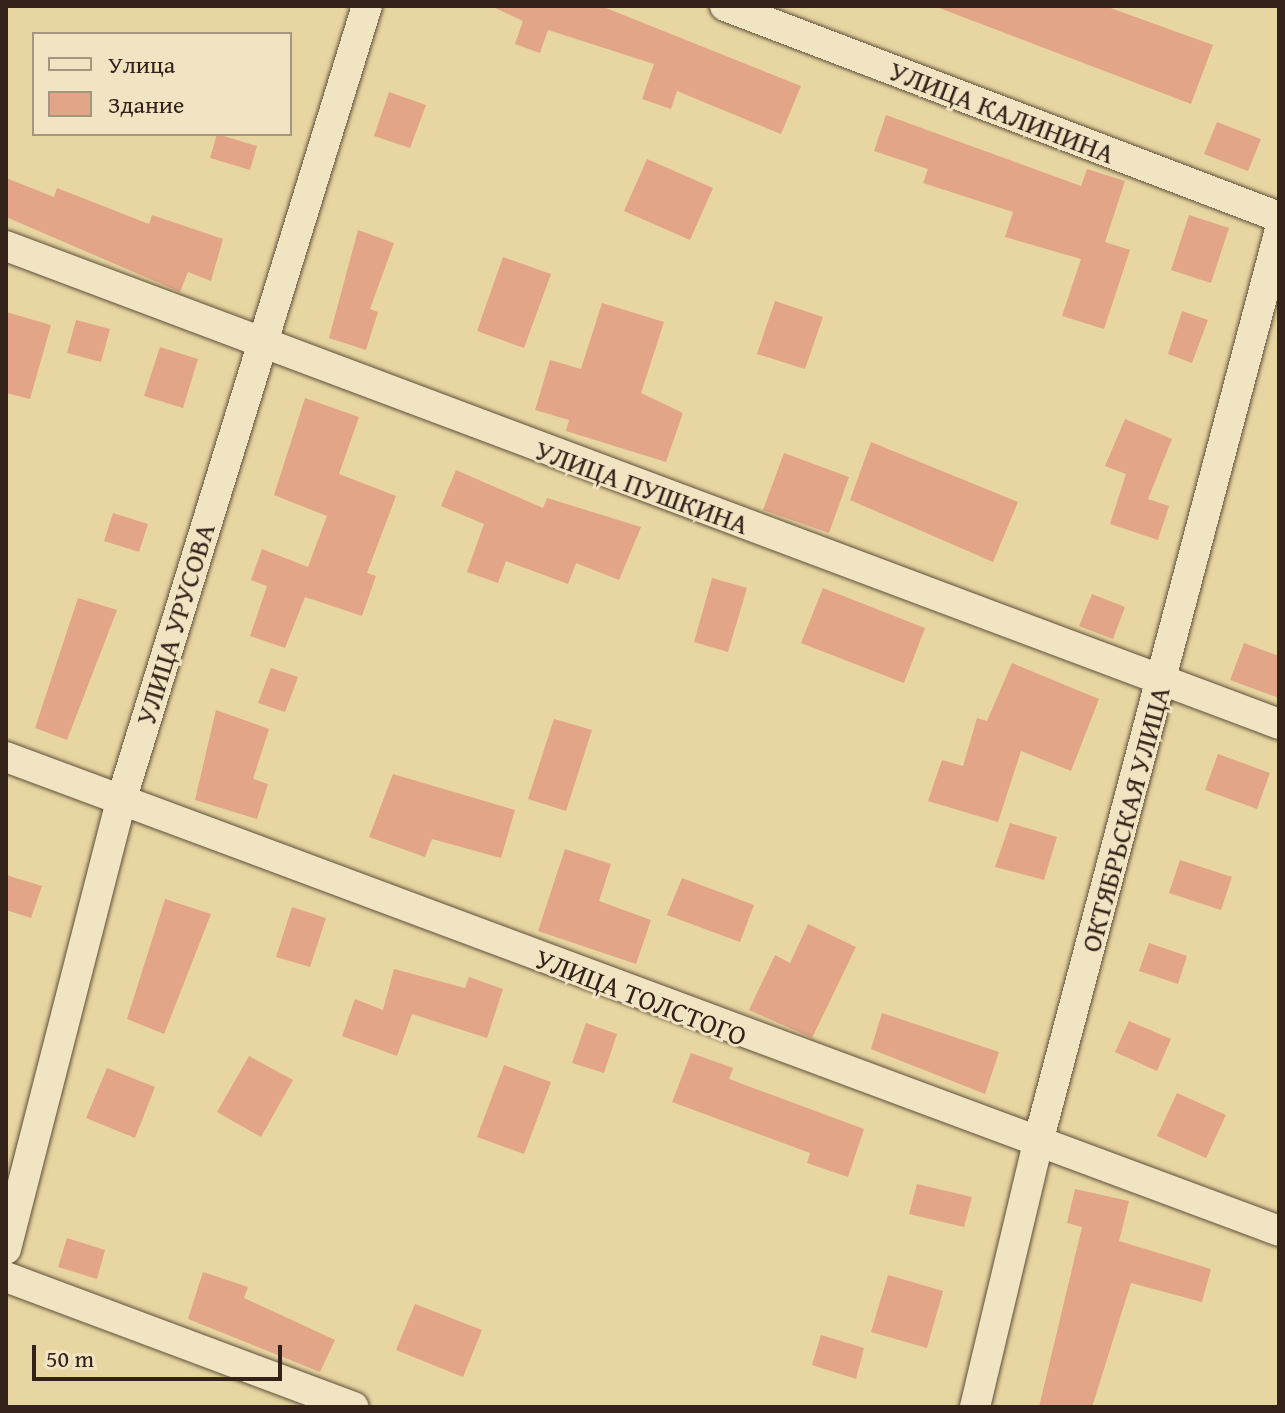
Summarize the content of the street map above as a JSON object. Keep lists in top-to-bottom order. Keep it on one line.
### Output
{"streets":{"street":["УЛИЦА КАЛИНИНА","УЛИЦА ПУШКИНА","УЛИЦА УРУСОВА","ОКТЯБРЬСКАЯ УЛИЦА","УЛИЦА ТОЛСТОГО"]},"crossings":[["УЛИЦА ПУШКИНА","УЛИЦА УРУСОВА"],["УЛИЦА ПУШКИНА","ОКТЯБРЬСКАЯ УЛИЦА"],["УЛИЦА УРУСОВА","УЛИЦА ТОЛСТОГО"],["ОКТЯБРЬСКАЯ УЛИЦА","УЛИЦА ТОЛСТОГО"]],"legend":["Улица","Здание"],"scale_bar":"50 m"}
